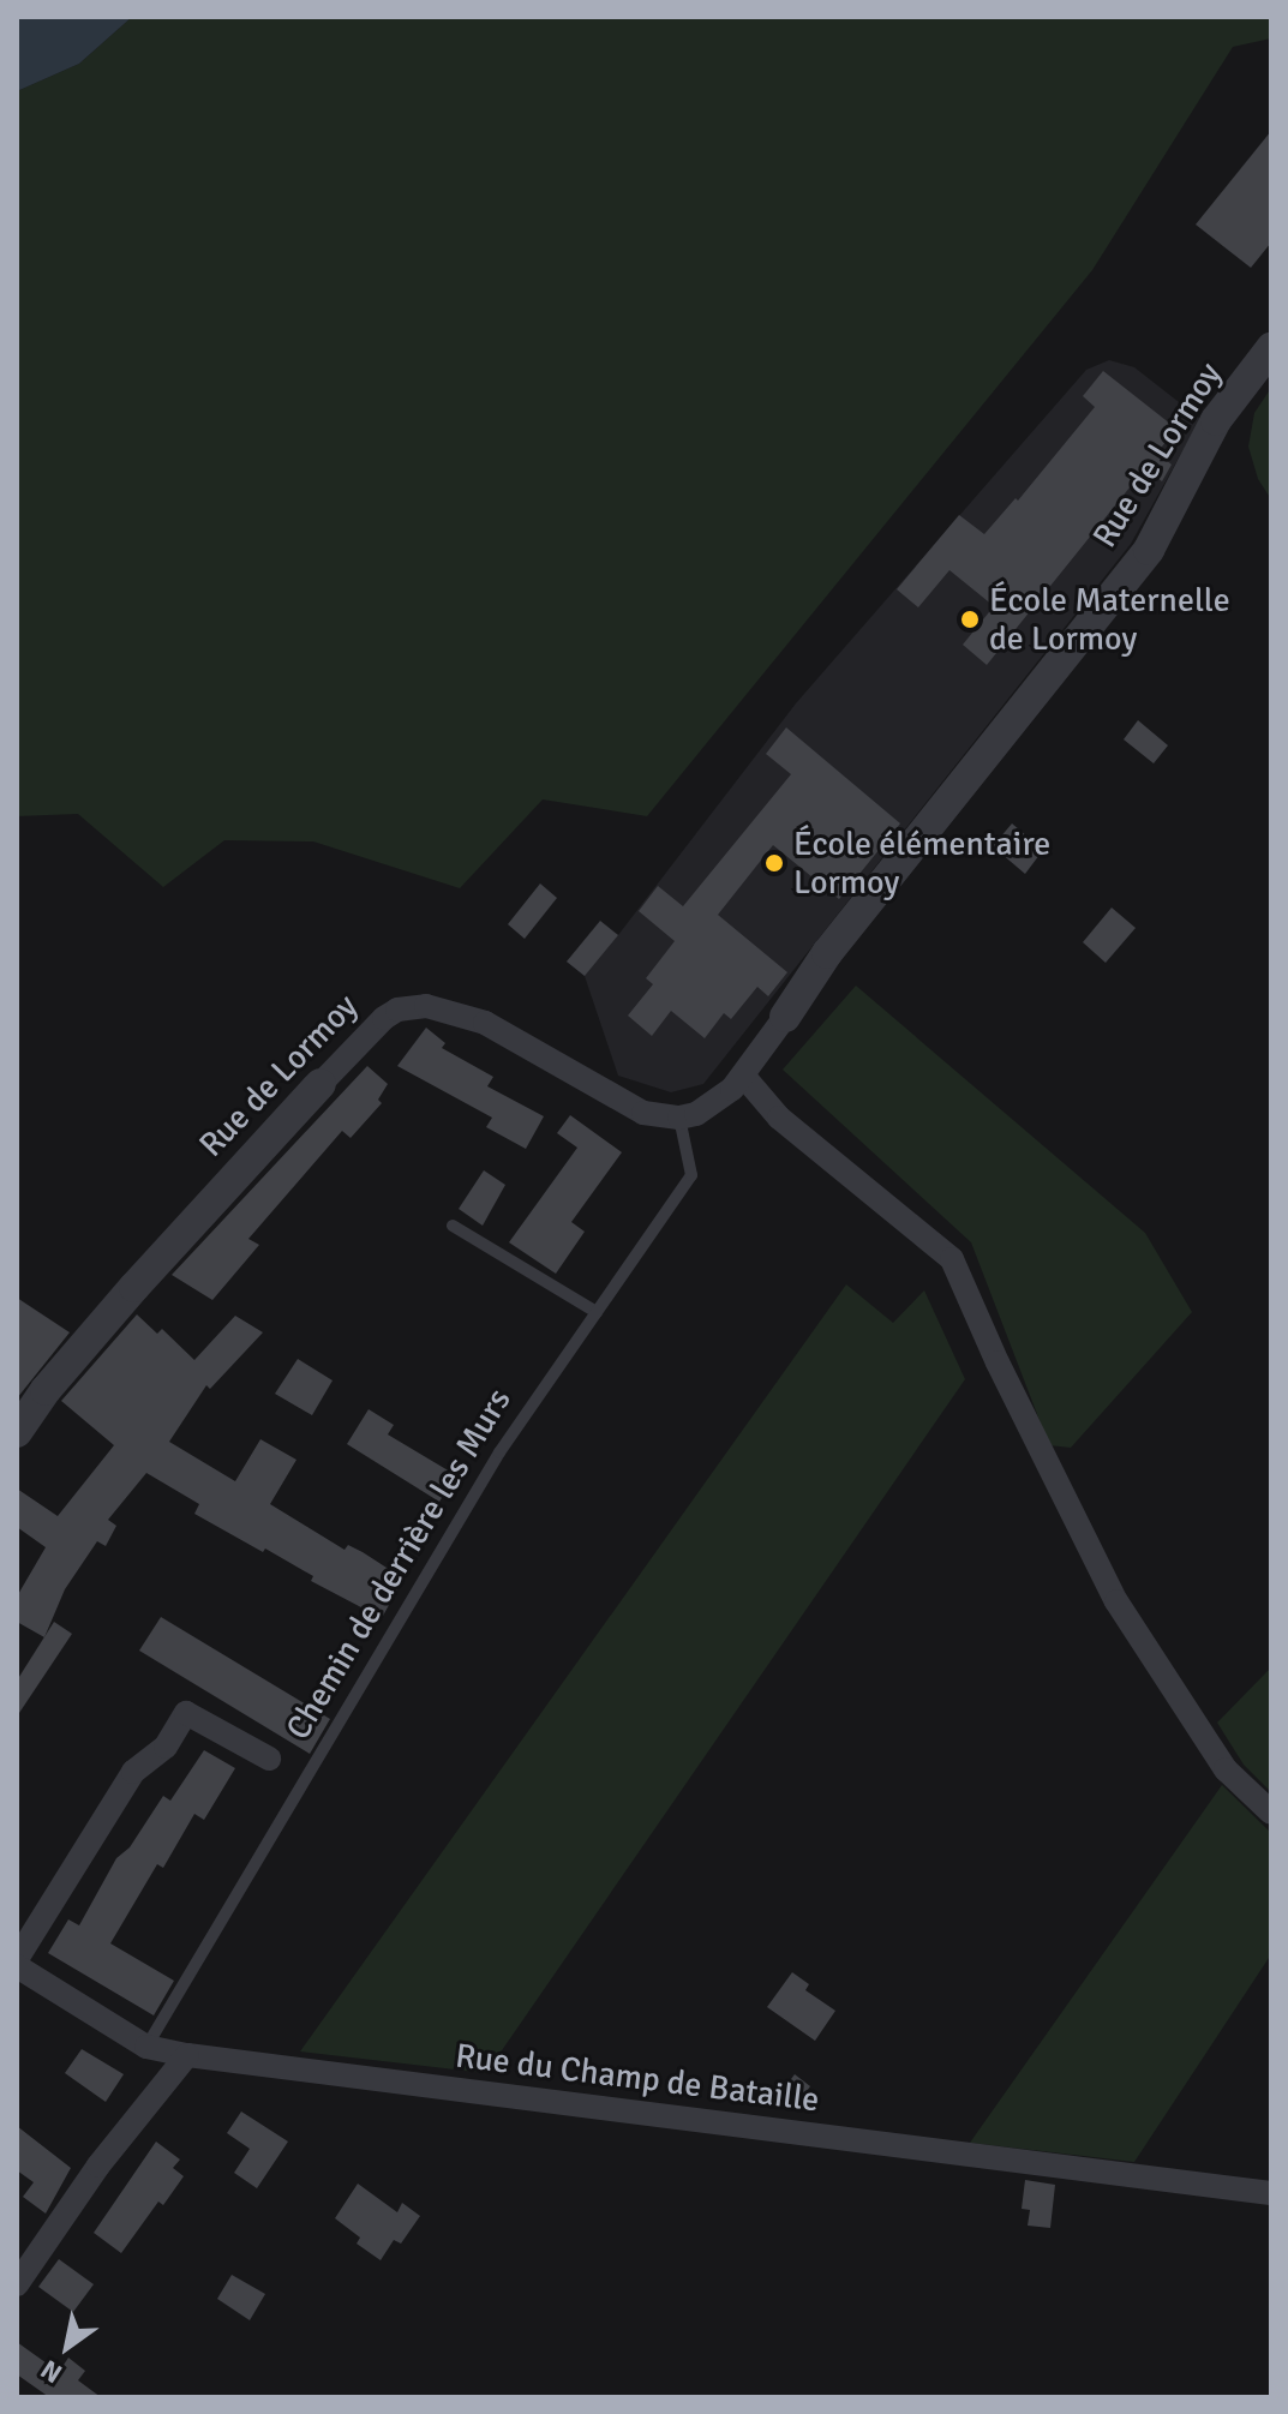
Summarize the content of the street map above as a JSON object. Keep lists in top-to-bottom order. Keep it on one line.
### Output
{"streets":{"street":["Rue de Lormoy","Rue du Champ de Bataille"],"lane":["Chemin de derrière les Murs"]},"crossings":[["Rue de Lormoy","Chemin de derrière les Murs"],["Chemin de derrière les Murs","Rue du Champ de Bataille"]],"places":["École Maternelle de Lormoy","École élémentaire Lormoy"],"north":"bottom left"}
